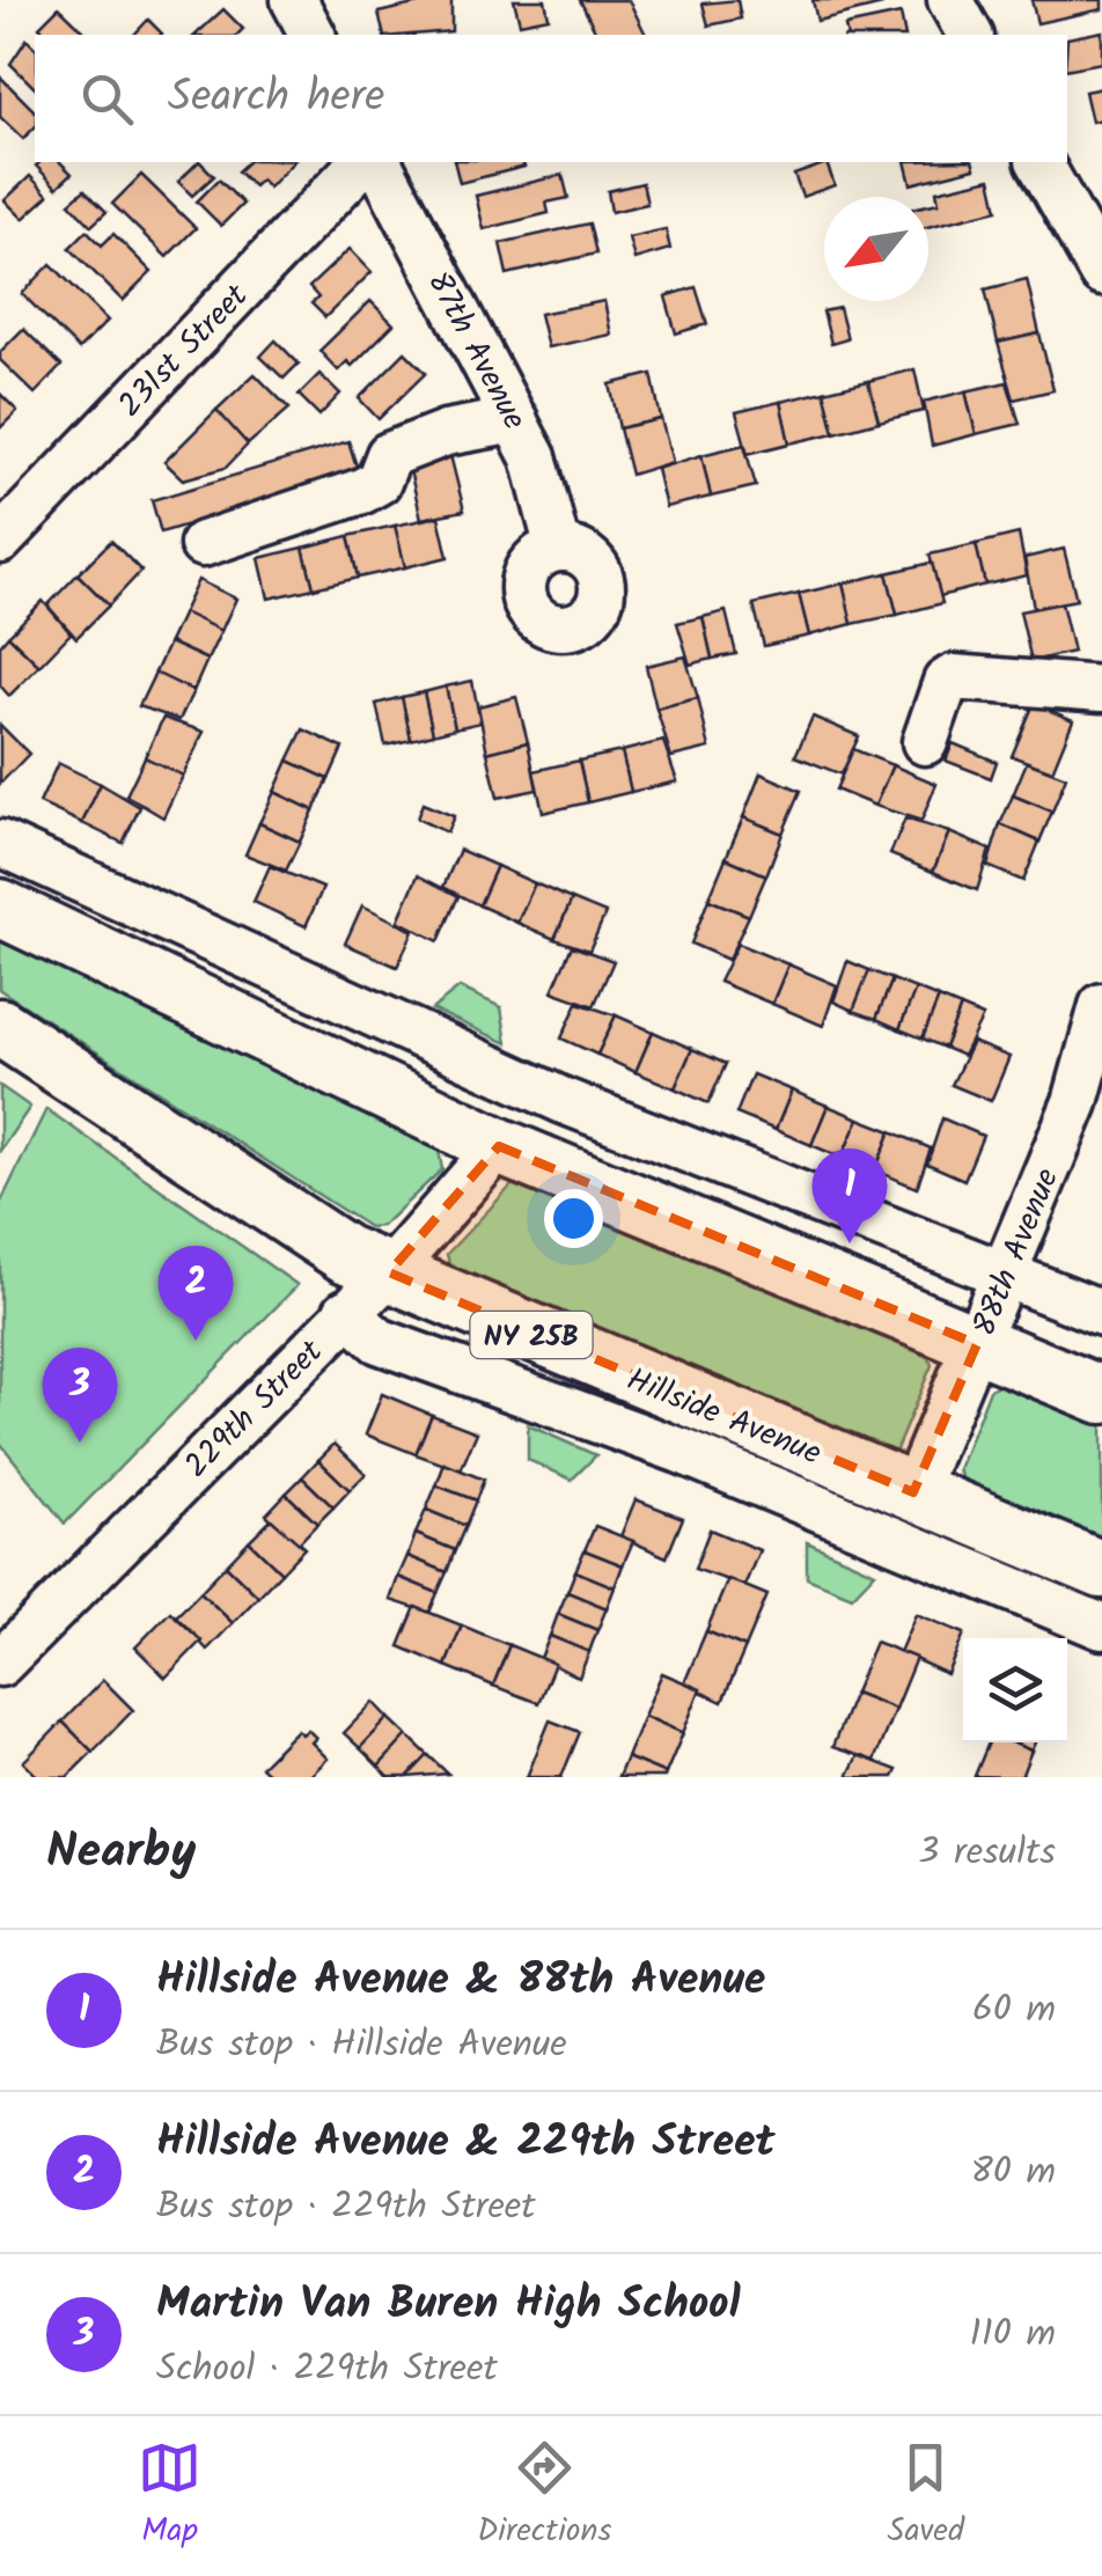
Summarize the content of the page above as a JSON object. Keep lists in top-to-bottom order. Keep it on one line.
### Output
{"streets":{"main road":["NY 25B","Hillside Avenue"],"street":["231st Street","87th Avenue","88th Avenue","229th Street"]},"crossings":[["88th Avenue","Hillside Avenue"],["229th Street","Hillside Avenue"]],"north":"bottom left","page":{"search":"Search here","pins":["1","2","3"],"heading":["Nearby","3 results"],"list":[{"mark":"1","name":"Hillside Avenue & 88th Avenue","note":"Bus stop · Hillside Avenue","value":"60 m"},{"mark":"2","name":"Hillside Avenue & 229th Street","note":"Bus stop · 229th Street","value":"80 m"},{"mark":"3","name":"Martin Van Buren High School","note":"School · 229th Street","value":"110 m"}],"nav":["Map","Directions","Saved"]}}
